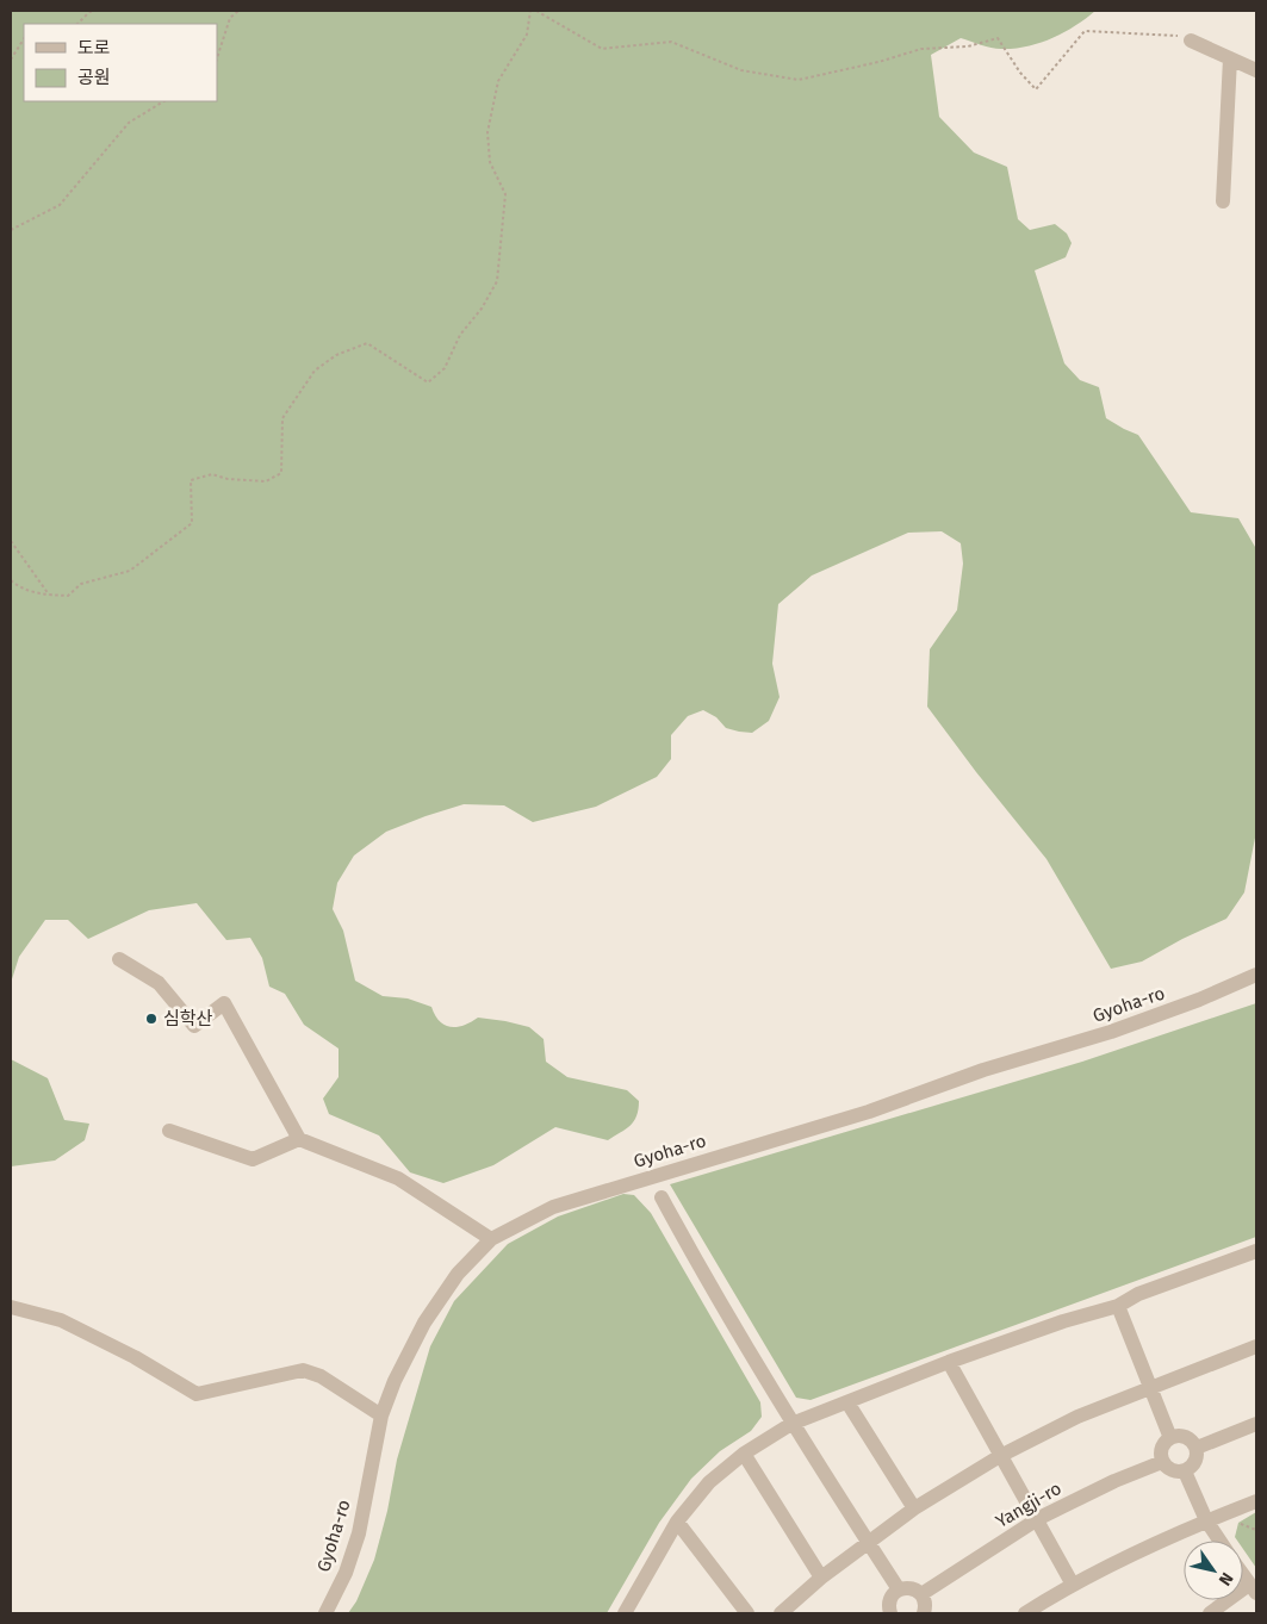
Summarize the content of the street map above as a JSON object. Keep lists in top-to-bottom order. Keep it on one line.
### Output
{"streets":{"street":["Gyoha-ro","Yangji-ro"]},"places":["심학산"],"legend":["도로","공원"],"north":"bottom right"}
